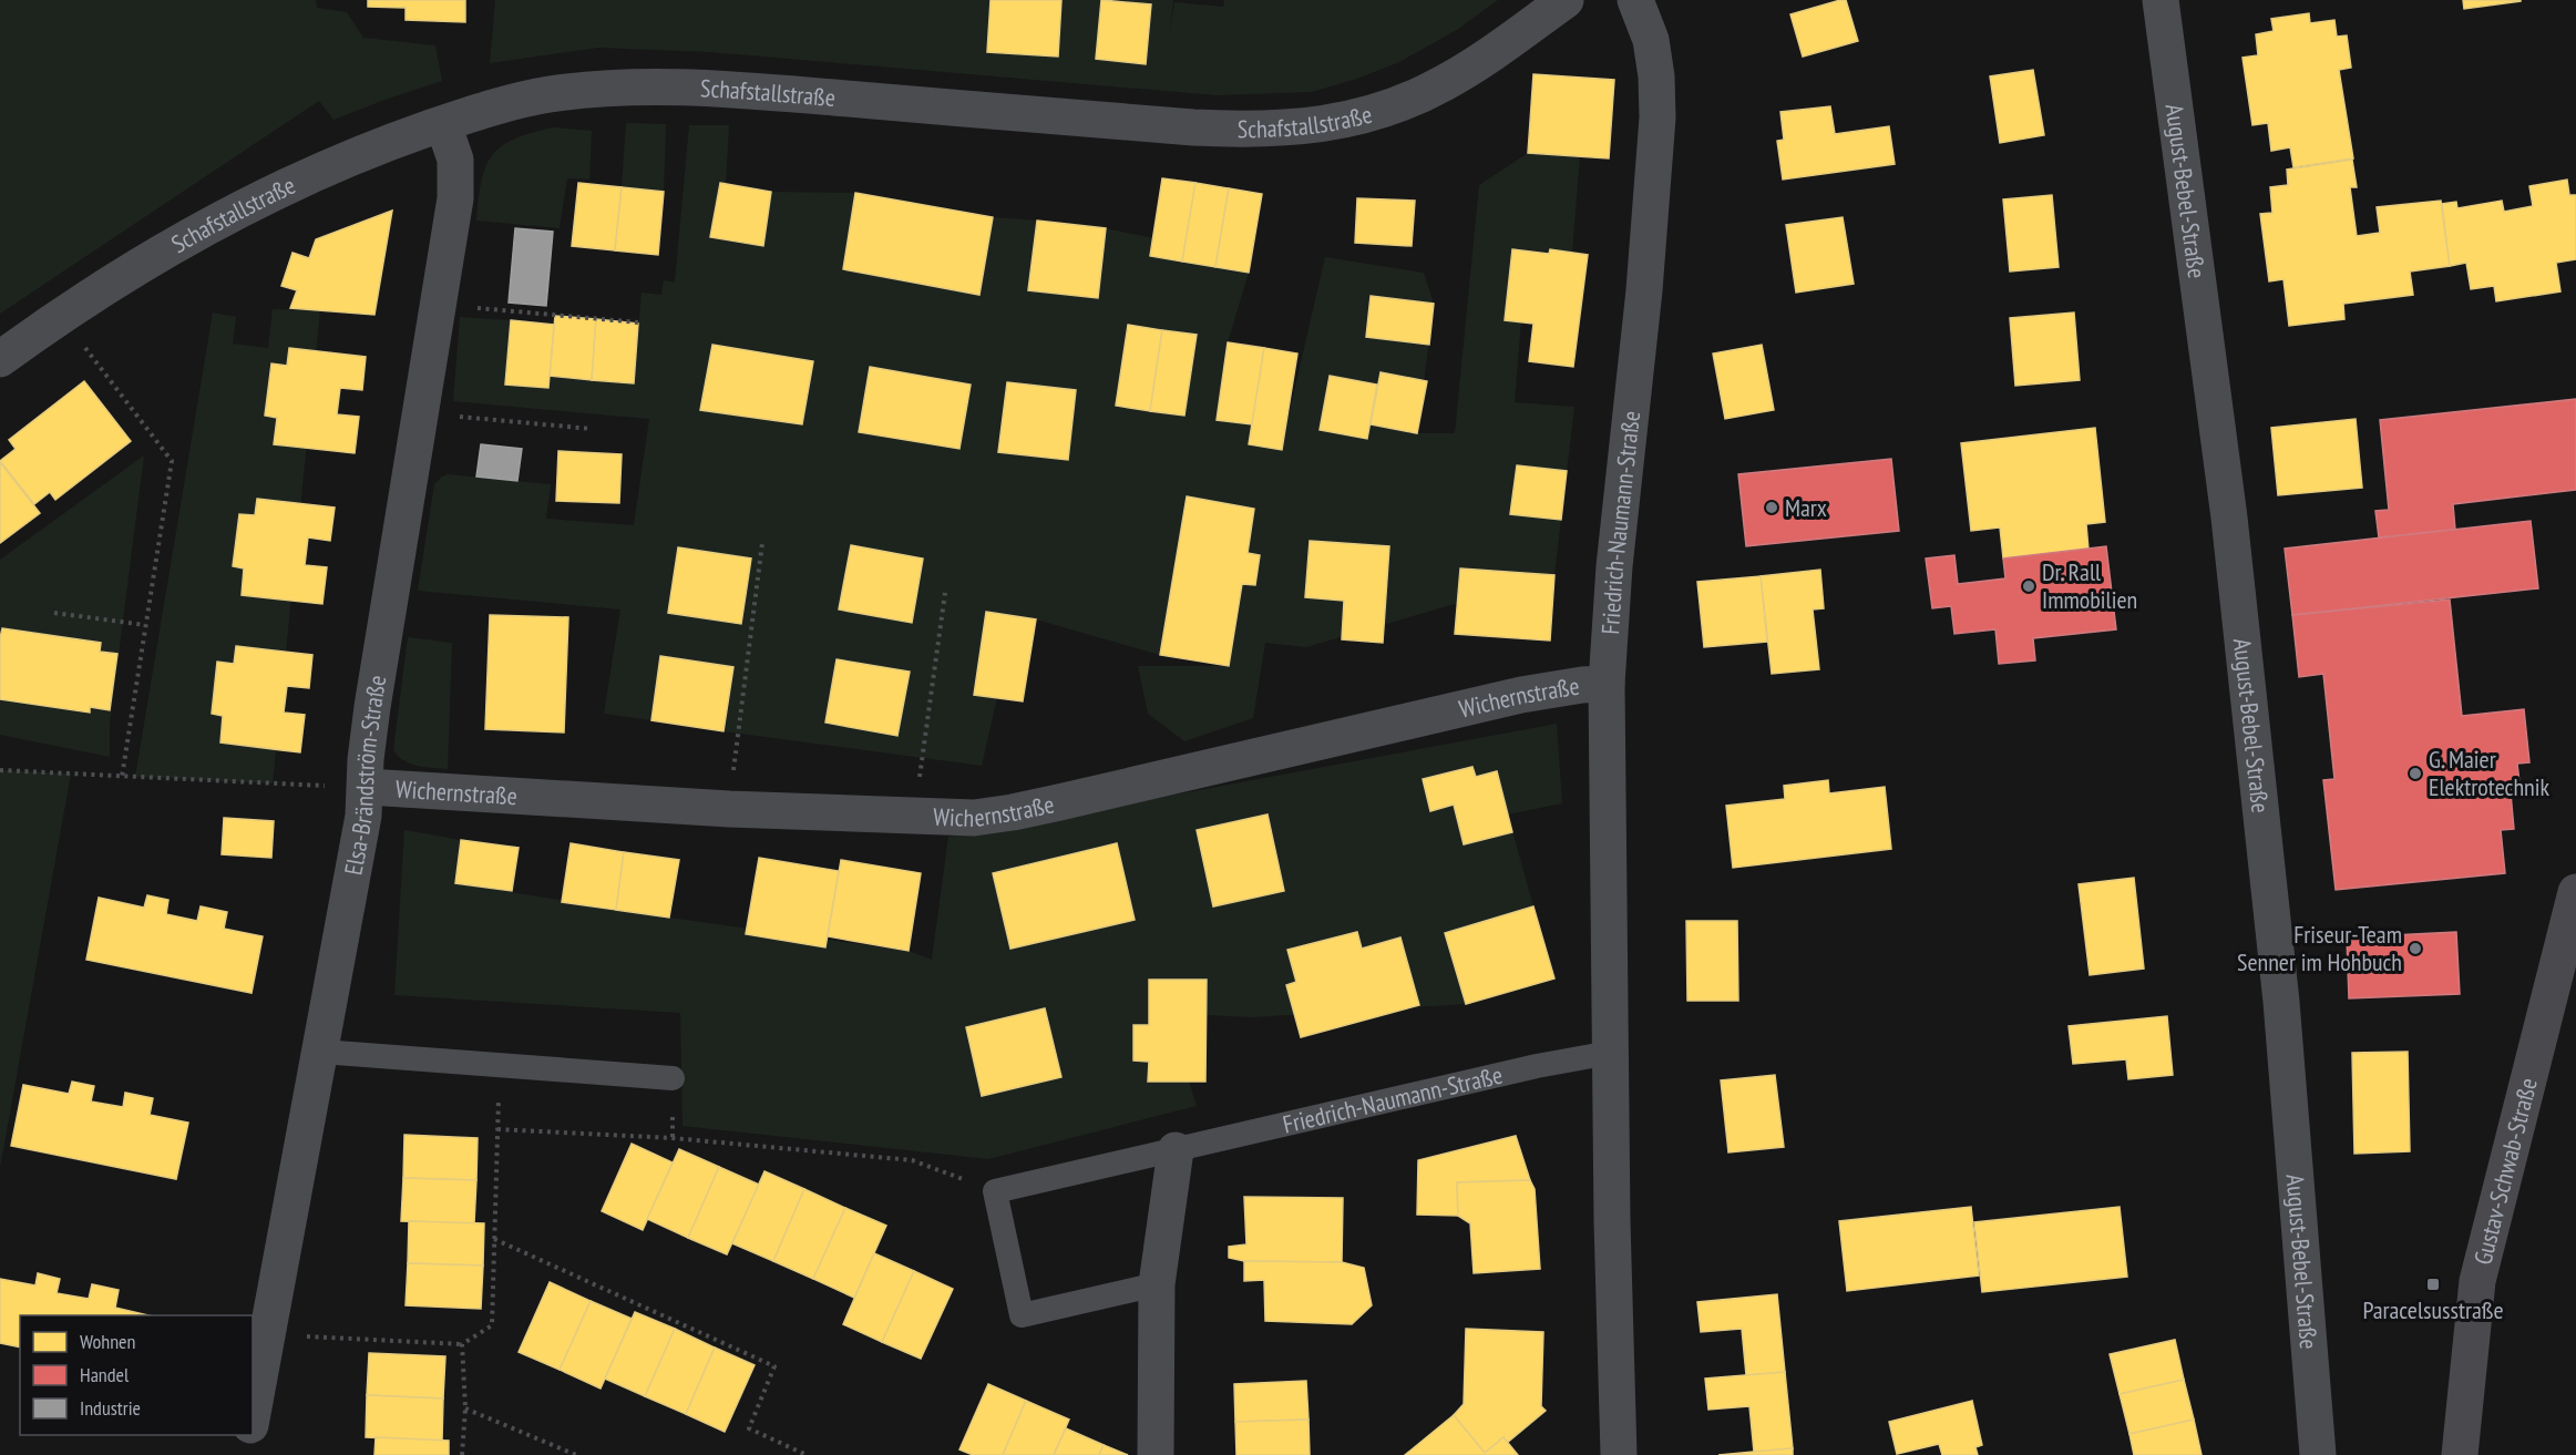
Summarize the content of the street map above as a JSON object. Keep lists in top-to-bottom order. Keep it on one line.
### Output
{"streets":{"street":["Schafstallstraße","August-Bebel-Straße","Friedrich-Naumann-Straße","Wichernstraße","Elsa-Brändström-Straße","Gustav-Schwab-Straße"]},"crossings":[["Schafstallstraße","Elsa-Brändström-Straße"],["Friedrich-Naumann-Straße","Wichernstraße"],["Wichernstraße","Elsa-Brändström-Straße"]],"places":{"other":["Marx","Dr. Rall Immobilien","G. Maier Elektrotechnik","Friseur-Team Senner im Hohbuch"],"transit":["Paracelsusstraße"]},"legend":["Wohnen","Handel","Industrie"]}
